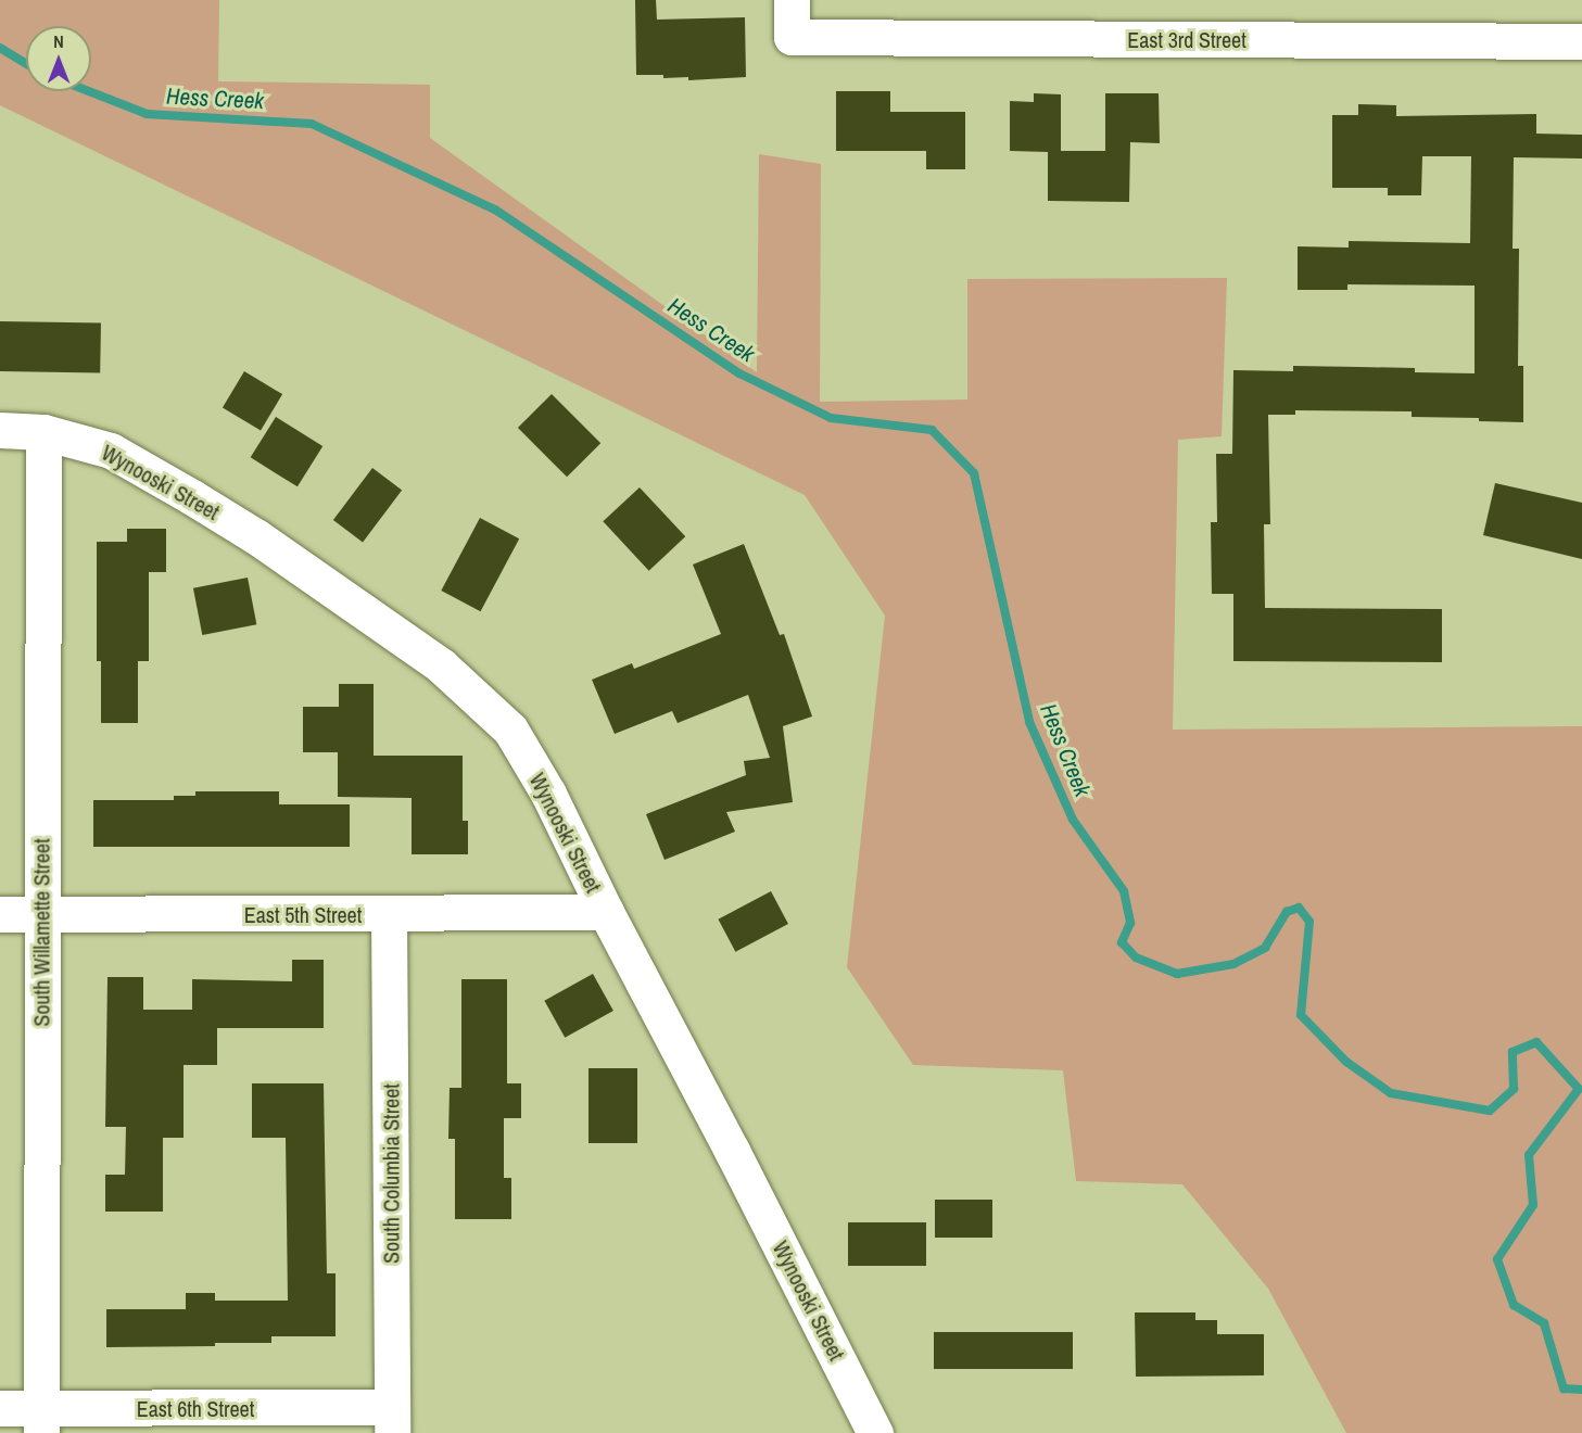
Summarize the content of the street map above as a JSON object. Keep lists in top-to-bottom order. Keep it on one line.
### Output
{"streets":{"street":["East 3rd Street","Wynooski Street","East 5th Street","South Willamette Street","South Columbia Street","East 6th Street"]},"crossings":[["Wynooski Street","East 5th Street"],["Wynooski Street","South Willamette Street"],["East 5th Street","South Willamette Street"],["East 5th Street","South Columbia Street"],["South Willamette Street","East 6th Street"],["South Columbia Street","East 6th Street"]],"water":["Hess Creek"],"north":"top"}
